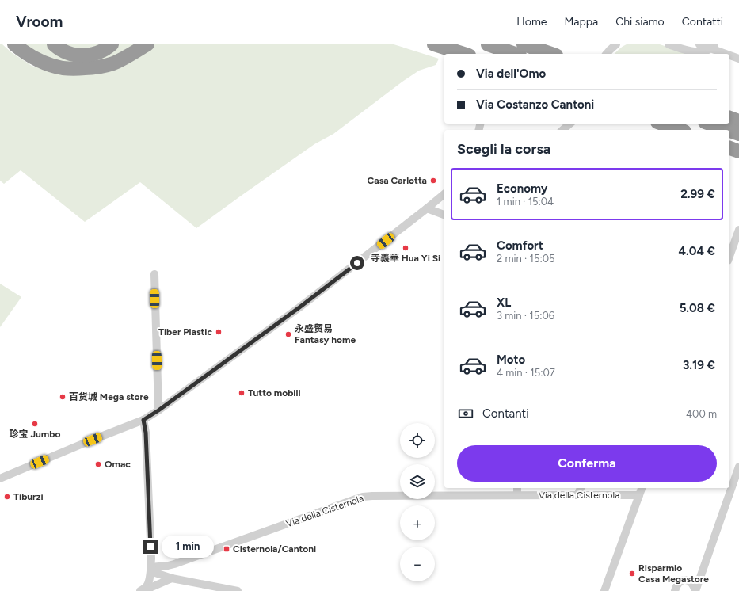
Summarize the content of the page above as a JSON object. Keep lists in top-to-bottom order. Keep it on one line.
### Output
{"streets":{"street":["Via della Cisternola"]},"places":{"other":["Casa Carlotta","寺義華 Hua Yi Si","Tiber Plastic","永盛贸易 Fantasy home","Tutto mobili","百货城 Mega store","珍宝 Jumbo","Omac","Tiburzi","Risparmio Casa Megastore"],"transit":["Cisternola/Cantoni"]},"page":{"header":"Vroom","nav":["Home","Mappa","Chi siamo","Contatti"],"banner":["Via dell'Omo","Via Costanzo Cantoni"],"heading":"Scegli la corsa","list":[{"name":"Economy","note":"1 min · 15:04","value":"2.99 €"},{"name":"Comfort","note":"2 min · 15:05","value":"4.04 €"},{"name":"XL","note":"3 min · 15:06","value":"5.08 €"},{"name":"Moto","note":"4 min · 15:07","value":"3.19 €"}],"pay":["Contanti","400 m"],"map_buttons":["+","−"],"buttons":"Conferma","bubble":"1 min"}}
